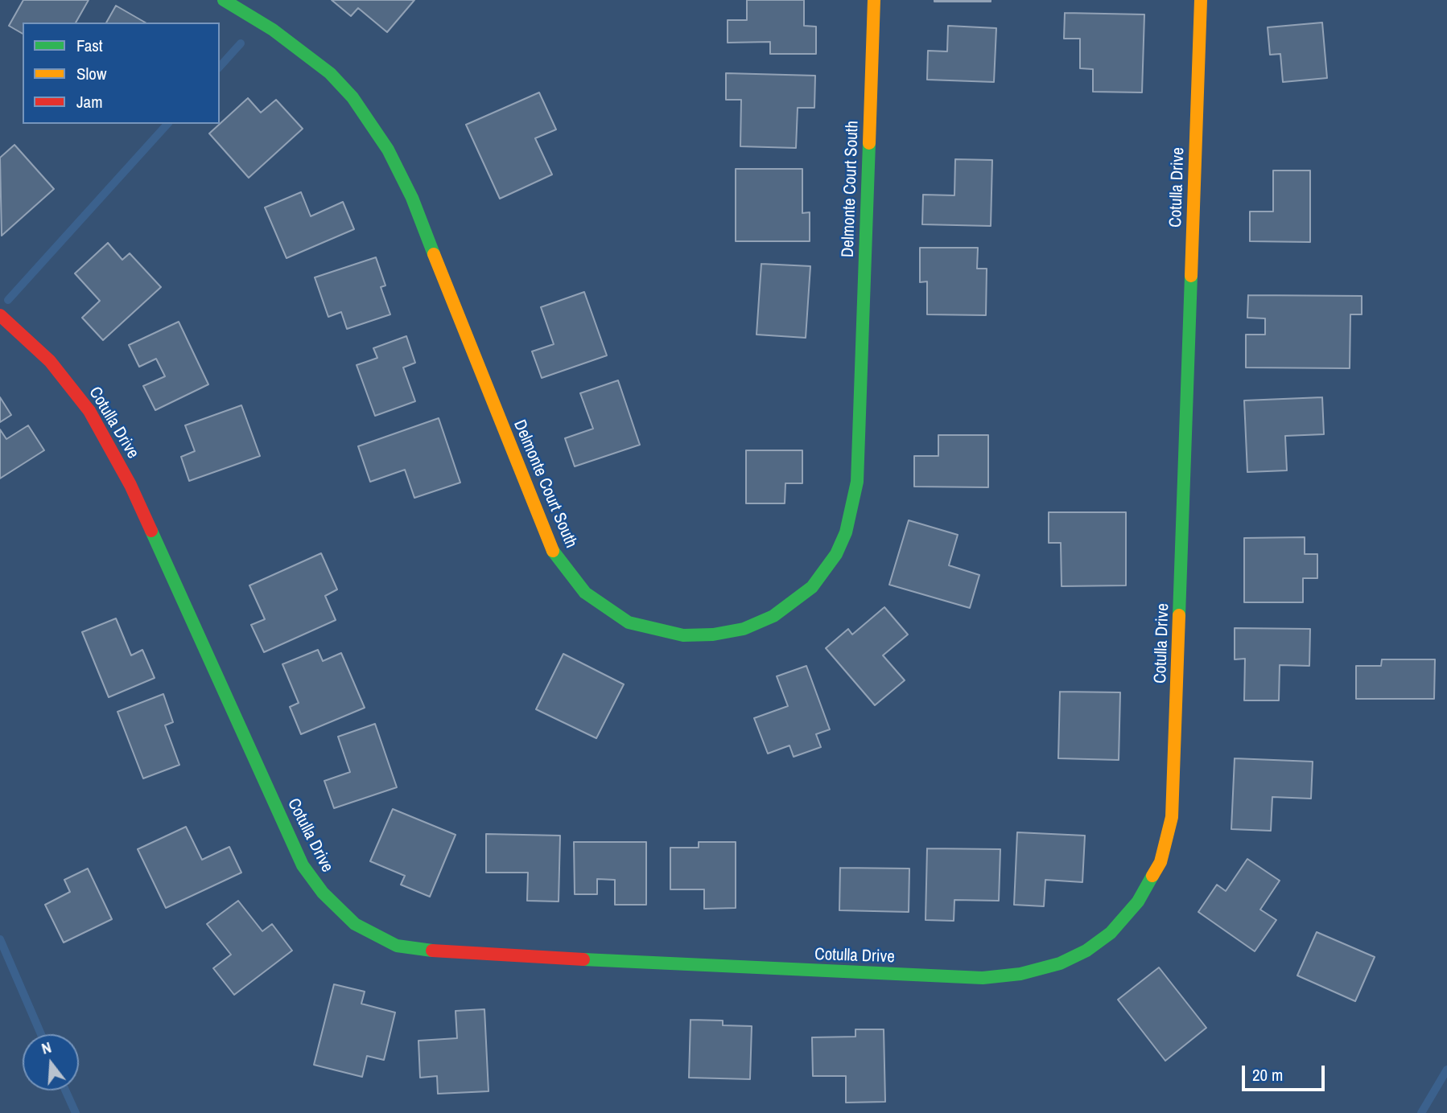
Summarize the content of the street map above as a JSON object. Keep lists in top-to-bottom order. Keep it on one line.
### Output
{"streets":{"street":["Cotulla Drive","Delmonte Court South"]},"legend":["Fast","Slow","Jam"],"scale_bar":"20 m","north":"top"}
